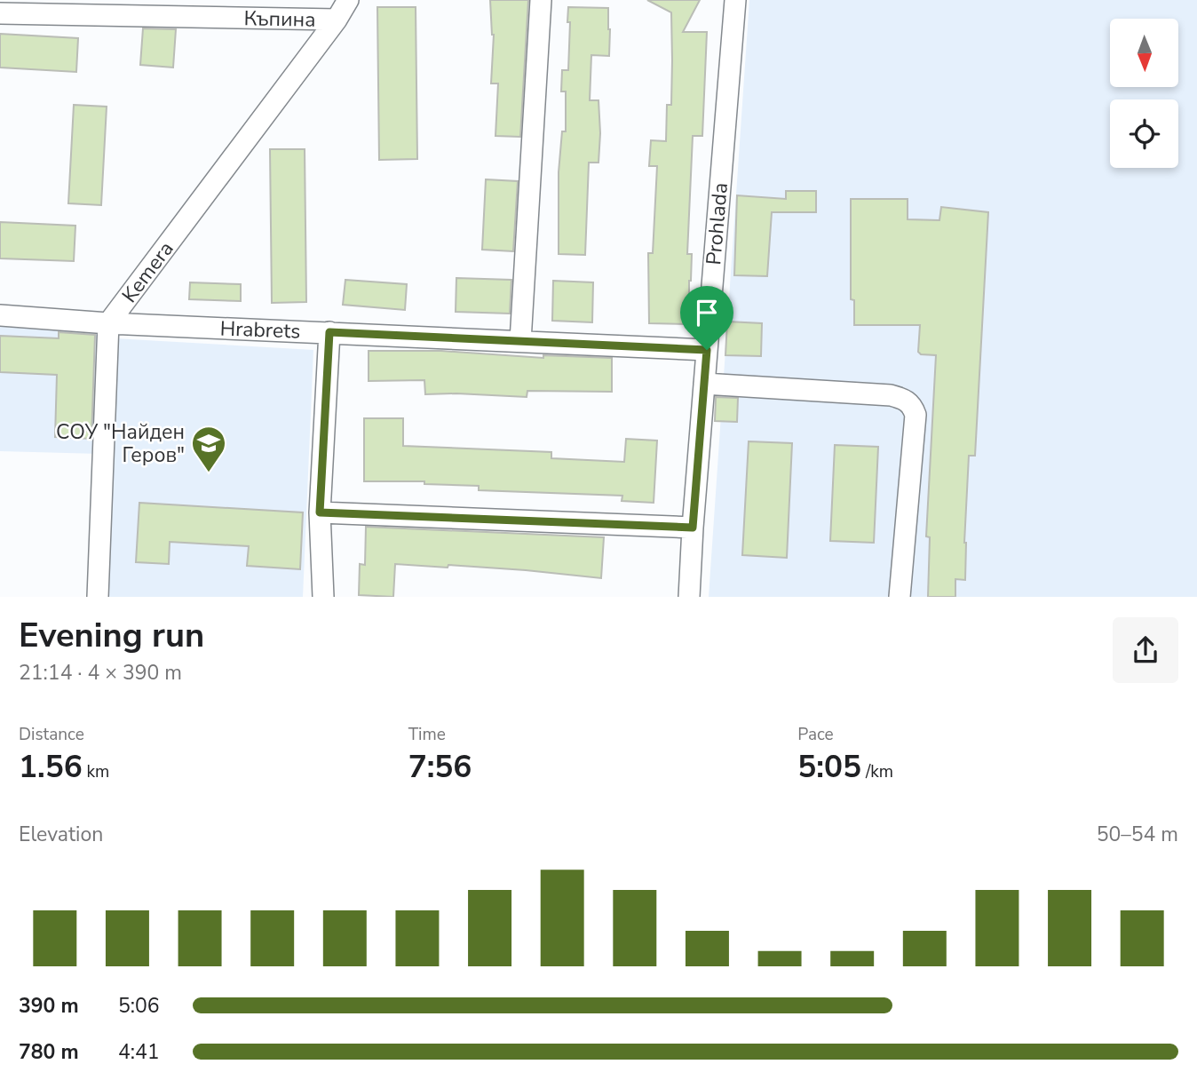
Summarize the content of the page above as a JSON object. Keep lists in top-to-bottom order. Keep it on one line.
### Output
{"streets":{"street":["Къпина","Prohlada","Kemera","Hrabrets"]},"crossings":[["Къпина","Kemera"],["Prohlada","Hrabrets"],["Kemera","Hrabrets"]],"places":{"school or university":["СОУ \"Найден Геров\""]},"north":"bottom","page":{"heading":["Evening run","21:14 · 4 × 390 m"],"stats":[["Distance","1.56 km"],["Time","7:56"],["Pace","5:05 /km"]],"chart":["Elevation","50–54 m"],"list":[{"name":"390 m","note":"5:06"},{"name":"780 m","note":"4:41"}]}}
